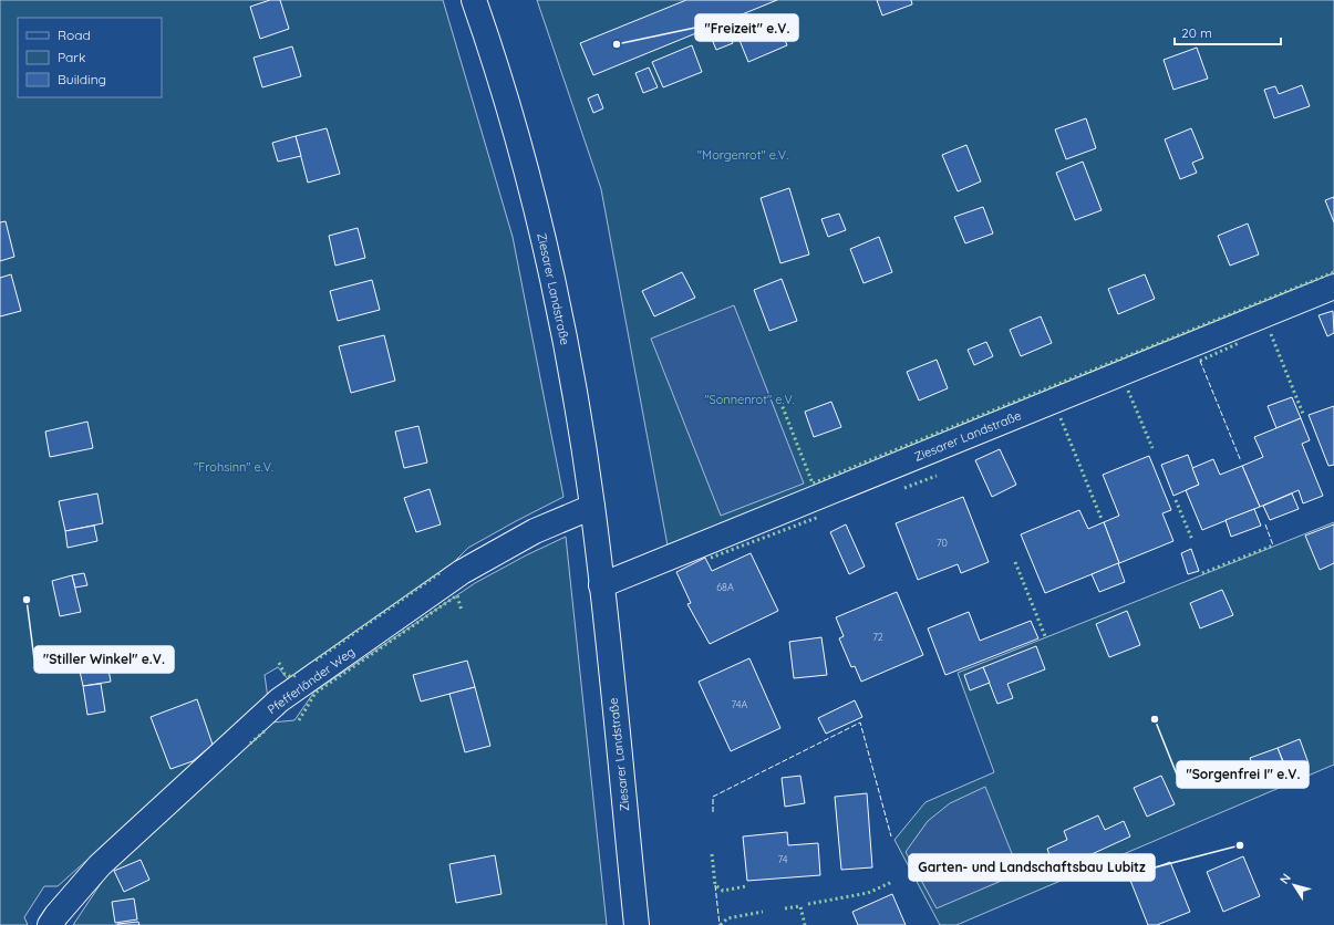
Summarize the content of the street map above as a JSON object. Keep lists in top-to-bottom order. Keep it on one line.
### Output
{"streets":{"street":["Ziesarer Landstraße","Pfefferländer Weg"]},"crossings":[["Ziesarer Landstraße","Pfefferländer Weg"]],"parks":["\"Morgenrot\" e.V.","\"Sonnenrot\" e.V.","\"Frohsinn\" e.V."],"places":["\"Freizeit\" e.V.","\"Stiller Winkel\" e.V.","\"Sorgenfrei I\" e.V.","Garten- und Landschaftsbau Lubitz"],"house_numbers":["70","68A","72","74A","74"],"legend":["Road","Park","Building"],"scale_bar":"20 m","north":"top left"}
